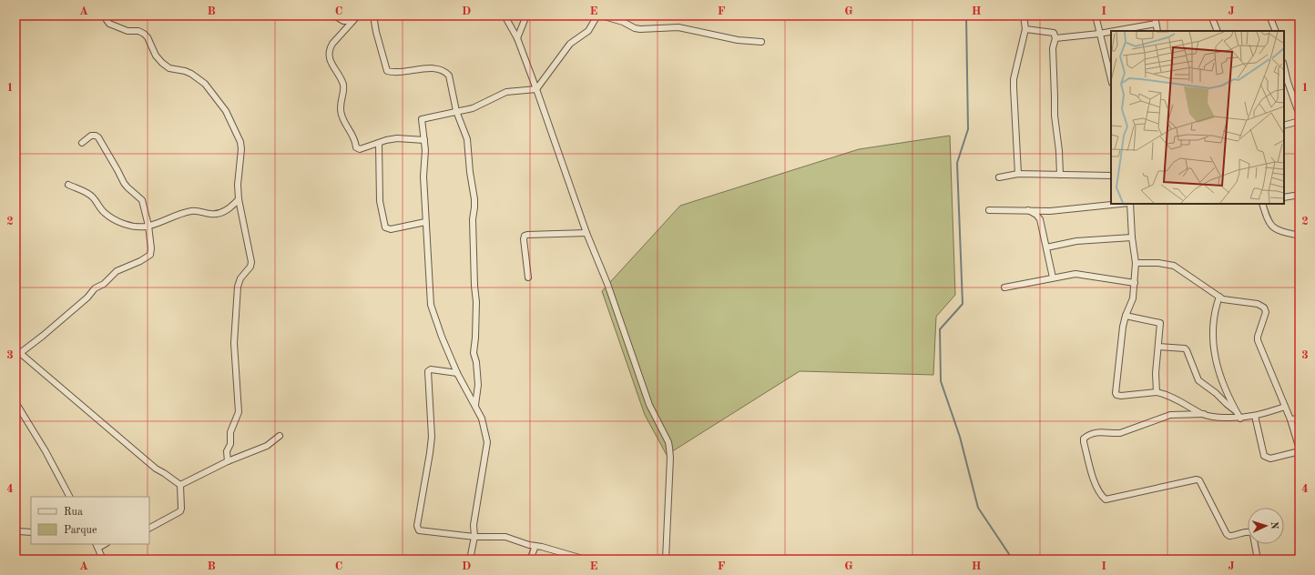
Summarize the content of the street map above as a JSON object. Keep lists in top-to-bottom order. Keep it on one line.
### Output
{"legend":["Rua","Parque"],"north":"right","grid":{"columns":["A","B","C","D","E","F","G","H","I","J"],"rows":["1","2","3","4"]}}
